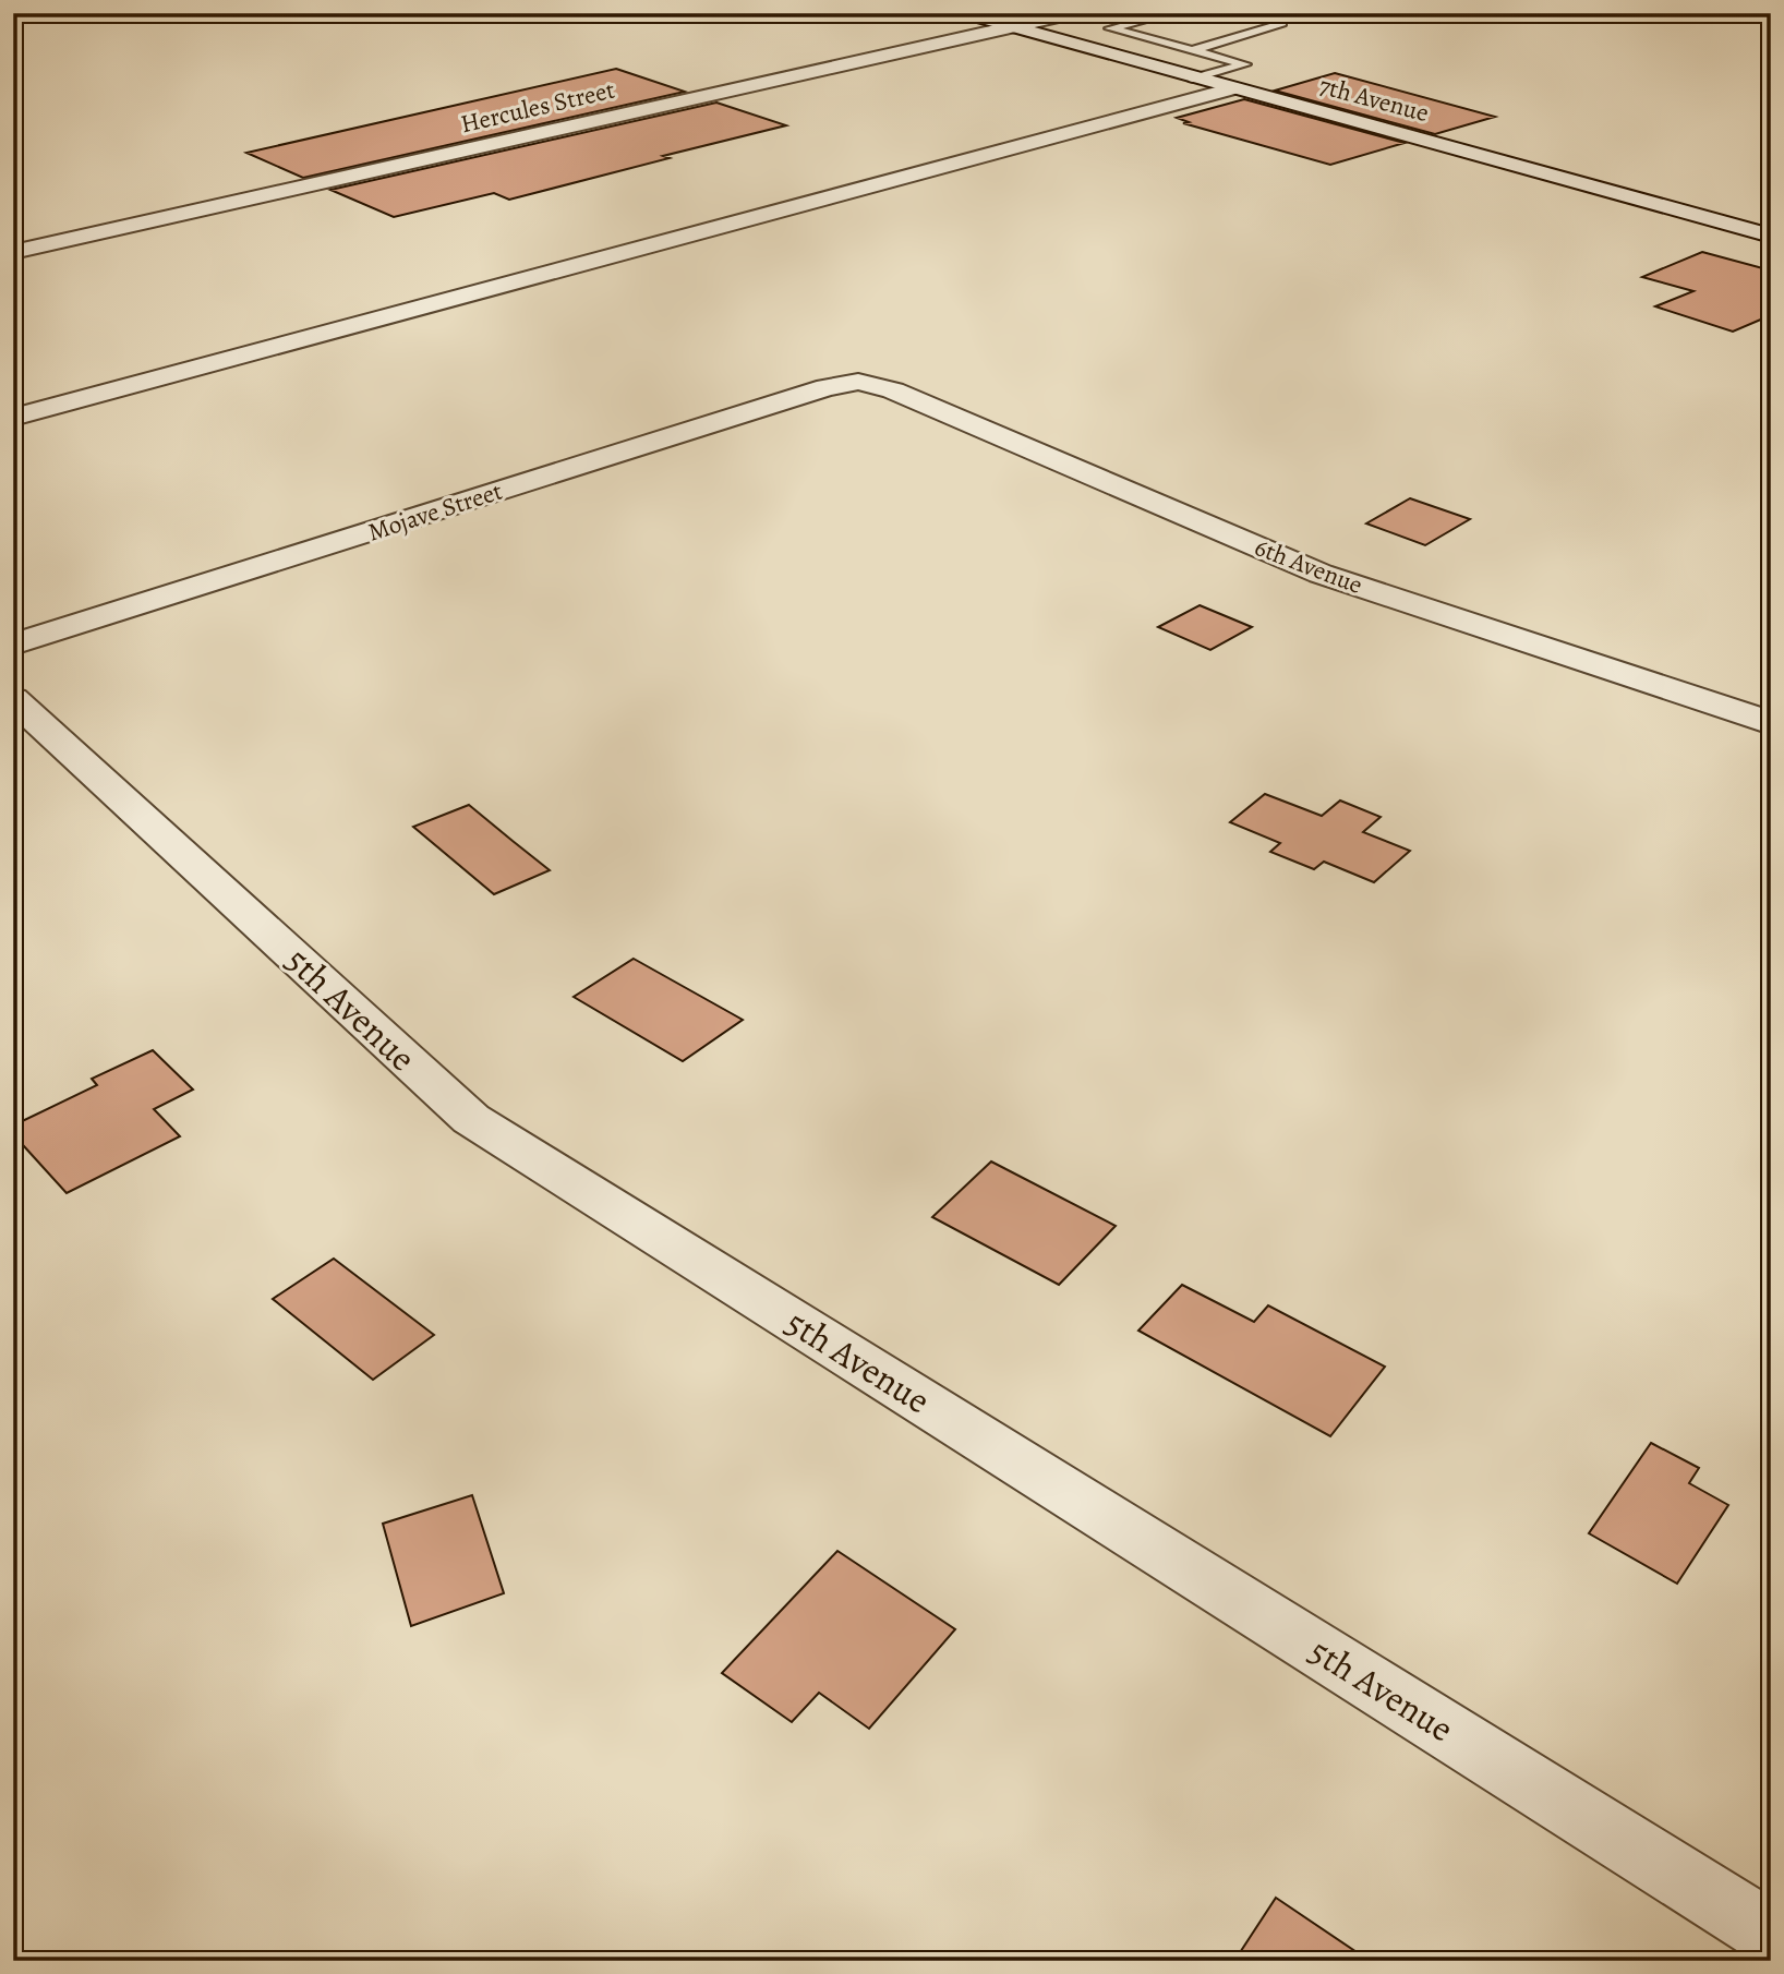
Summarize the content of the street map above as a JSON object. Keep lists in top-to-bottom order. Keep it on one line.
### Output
{"streets":{"street":["7th Avenue","Hercules Street","Mojave Street","6th Avenue","5th Avenue"]},"crossings":[["7th Avenue","Hercules Street"],["Mojave Street","6th Avenue"]]}
